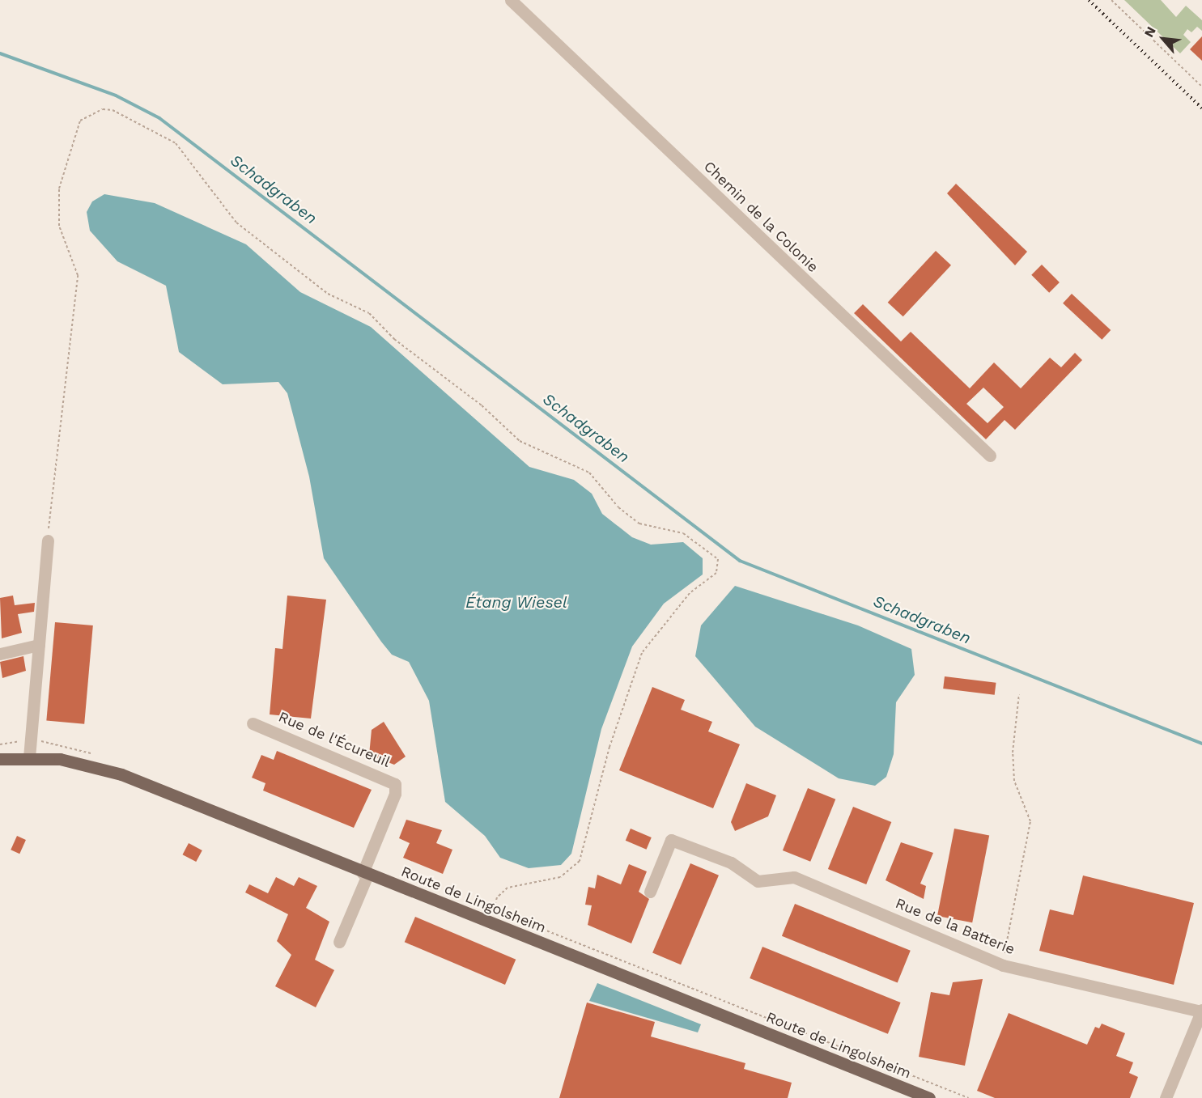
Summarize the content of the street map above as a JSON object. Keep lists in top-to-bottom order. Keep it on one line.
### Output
{"streets":{"main road":["Route de Lingolsheim"],"street":["Chemin de la Colonie","Rue de l'Écureuil","Rue de la Batterie"]},"crossings":[["Rue de l'Écureuil","Route de Lingolsheim"]],"water":["Schadgraben","Étang Wiesel"],"north":"top left"}
